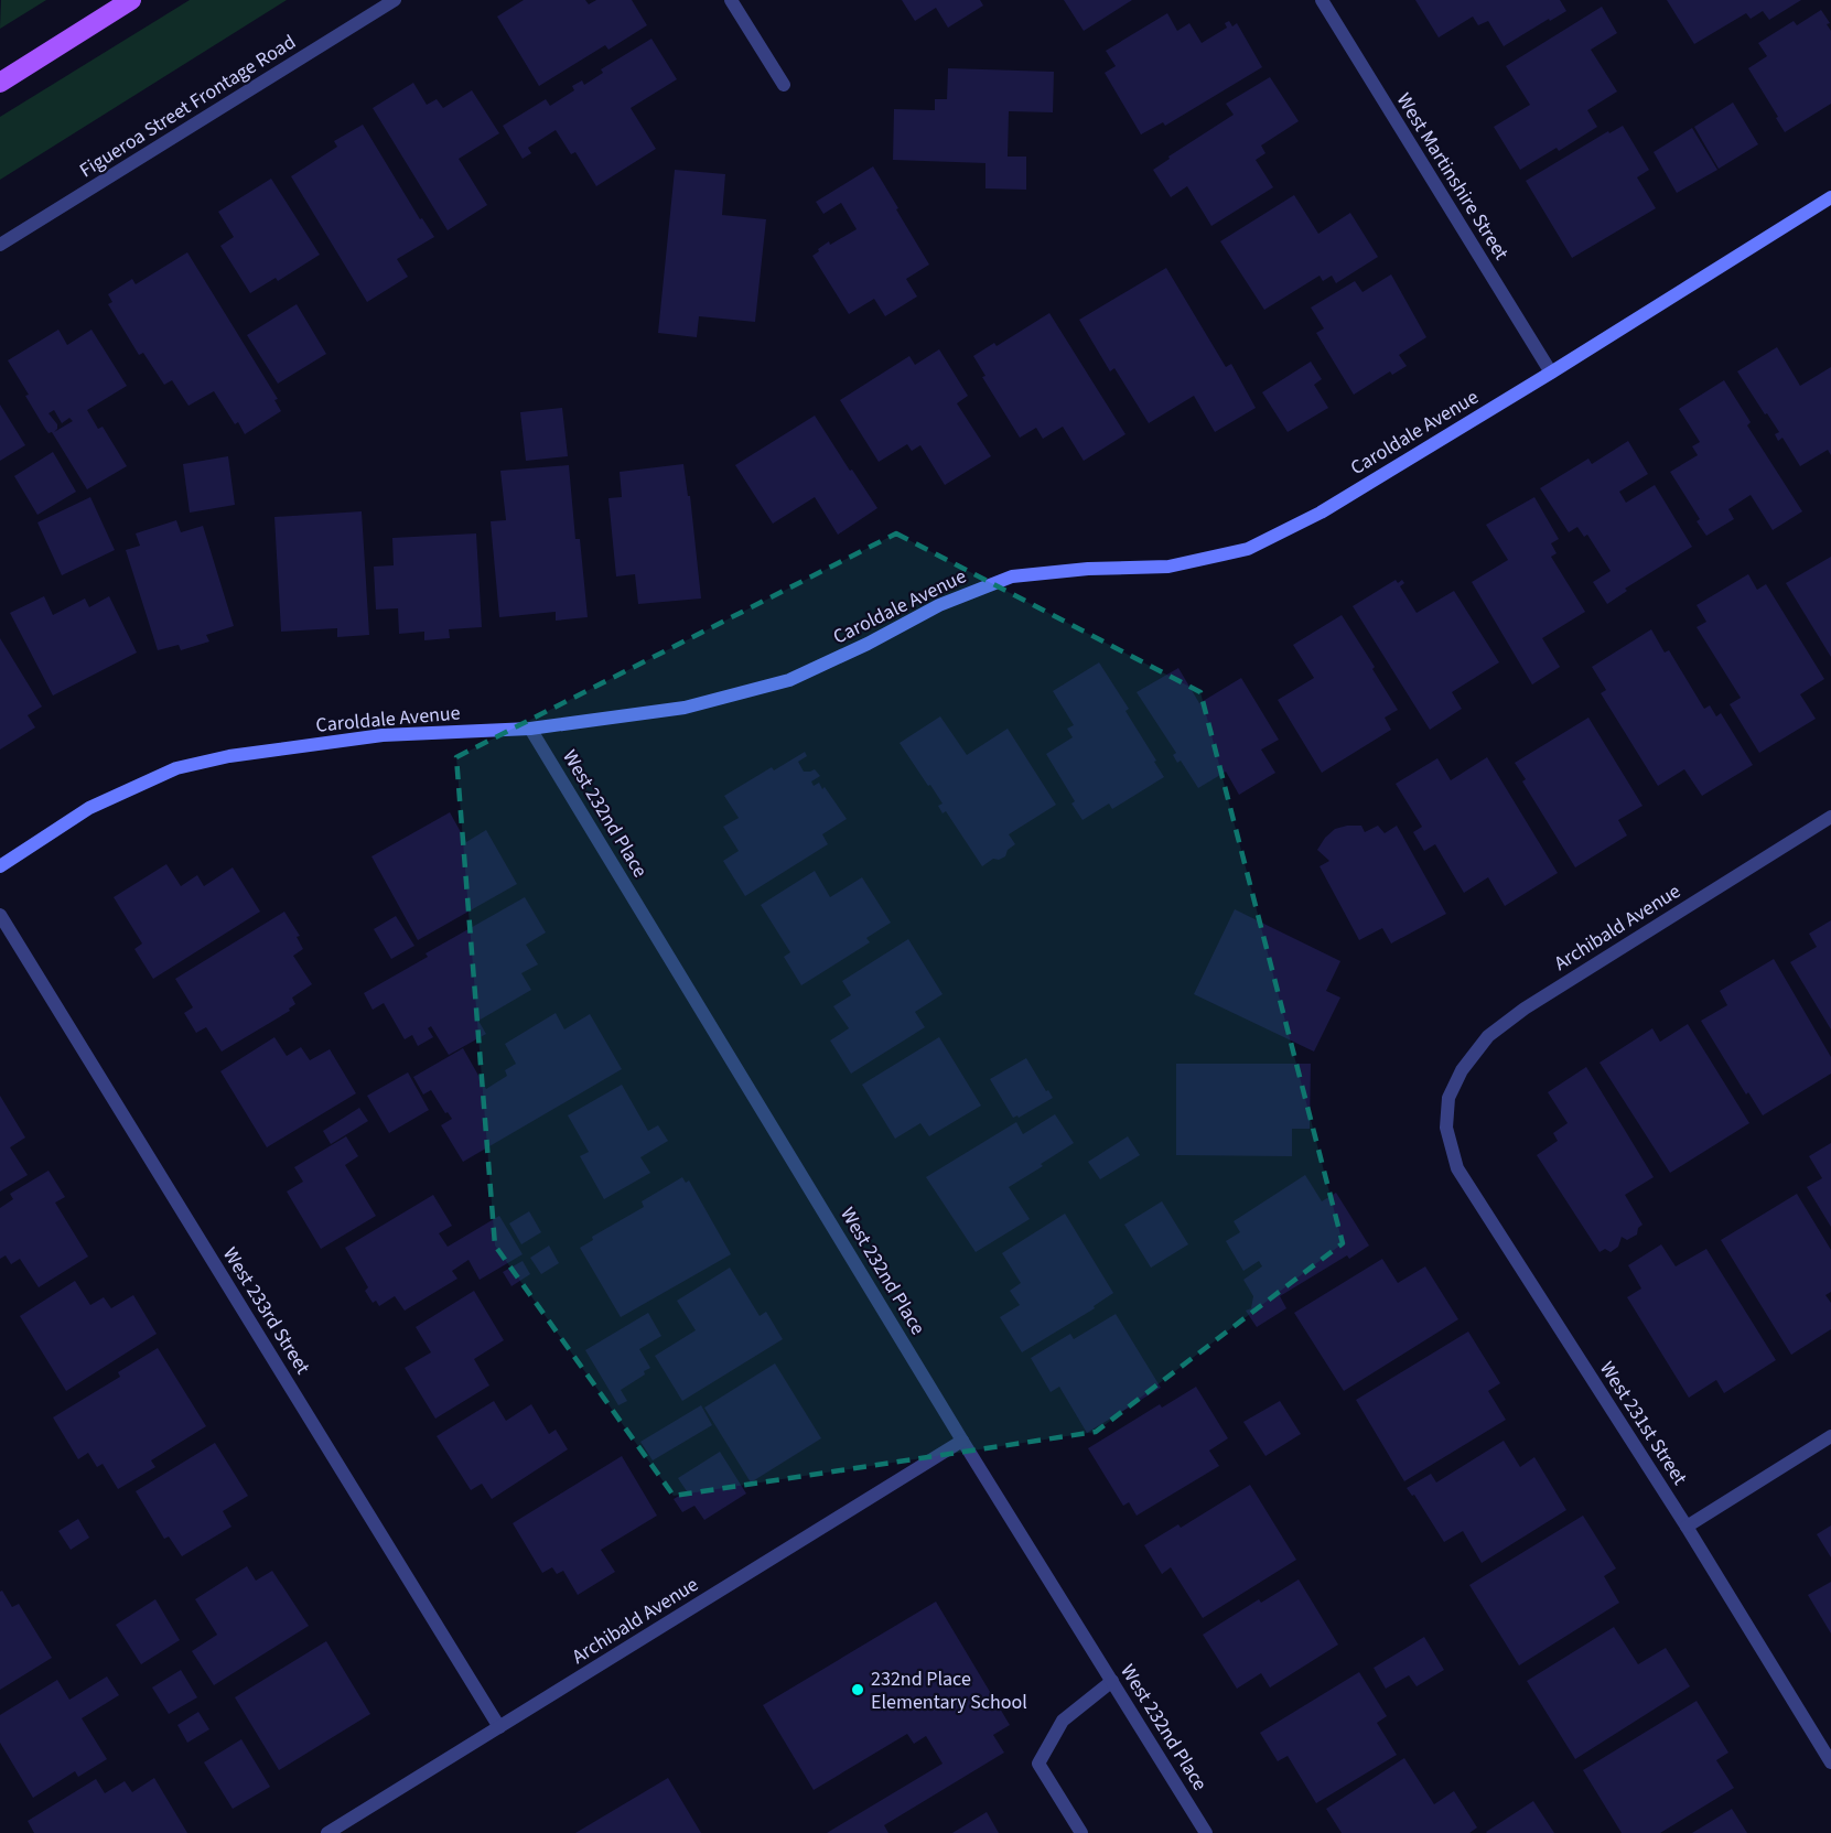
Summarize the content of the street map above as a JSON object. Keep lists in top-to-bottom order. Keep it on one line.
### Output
{"streets":{"street":["Figueroa Street Frontage Road","West Martinshire Street","Caroldale Avenue","West 232nd Place","Archibald Avenue","West 233rd Street","West 231st Street"]},"crossings":[["West Martinshire Street","Caroldale Avenue"],["Caroldale Avenue","West 232nd Place"],["West 232nd Place","Archibald Avenue"],["Archibald Avenue","West 233rd Street"],["Archibald Avenue","West 231st Street"]],"places":["232nd Place Elementary School"]}
